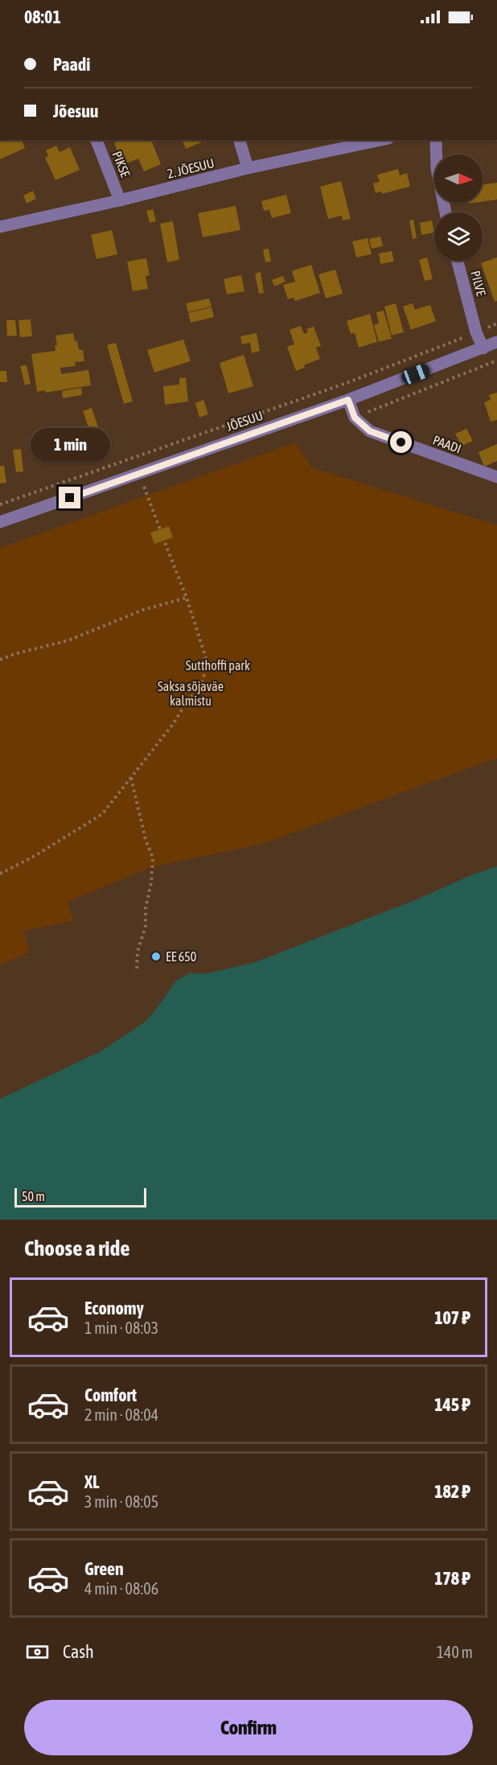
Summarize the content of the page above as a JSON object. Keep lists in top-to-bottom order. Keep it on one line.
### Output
{"streets":{"street":["PIKSE","2. JÕESUU","PILVE","JÕESUU","PAADI"]},"crossings":[["PIKSE","2. JÕESUU"],["PILVE","JÕESUU"]],"parks":["Sutthoffi park","Saksa sõjaväe kalmistu"],"places":["EE 650"],"scale_bar":"50 m","north":"right","page":{"status":"08:01","banner":["Paadi","Jõesuu"],"bubble":"1 min","scale":"50 m","heading":"Choose a ride","list":[{"name":"Economy","note":"1 min · 08:03","value":"107 ₽"},{"name":"Comfort","note":"2 min · 08:04","value":"145 ₽"},{"name":"XL","note":"3 min · 08:05","value":"182 ₽"},{"name":"Green","note":"4 min · 08:06","value":"178 ₽"}],"pay":["Cash","140 m"],"buttons":"Confirm"}}
